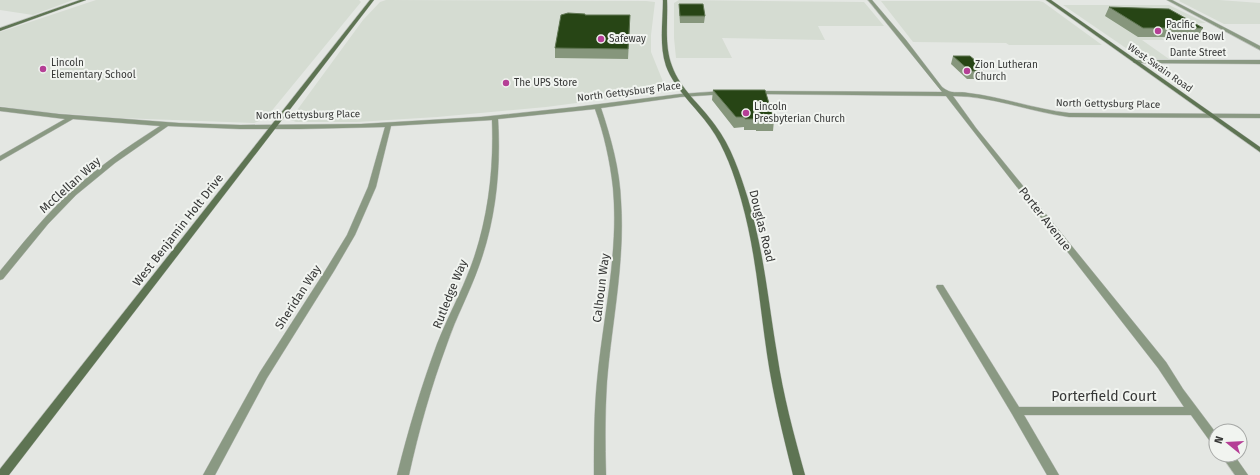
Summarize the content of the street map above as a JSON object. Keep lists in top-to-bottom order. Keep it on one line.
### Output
{"streets":{"street":["Dante Street","West Swain Road","North Gettysburg Place","McClellan Way","Porter Avenue","Douglas Road","West Benjamin Holt Drive","Calhoun Way","Rutledge Way","Sheridan Way","Porterfield Court"]},"crossings":[["Dante Street","West Swain Road"],["West Swain Road","North Gettysburg Place"],["North Gettysburg Place","McClellan Way"],["North Gettysburg Place","Porter Avenue"],["North Gettysburg Place","Douglas Road"],["North Gettysburg Place","West Benjamin Holt Drive"],["North Gettysburg Place","Calhoun Way"],["North Gettysburg Place","Rutledge Way"],["North Gettysburg Place","Sheridan Way"],["Porter Avenue","Porterfield Court"]],"places":["Pacific Avenue Bowl","Safeway","Lincoln Elementary School","Zion Lutheran Church","The UPS Store","Lincoln Presbyterian Church"],"north":"left"}
